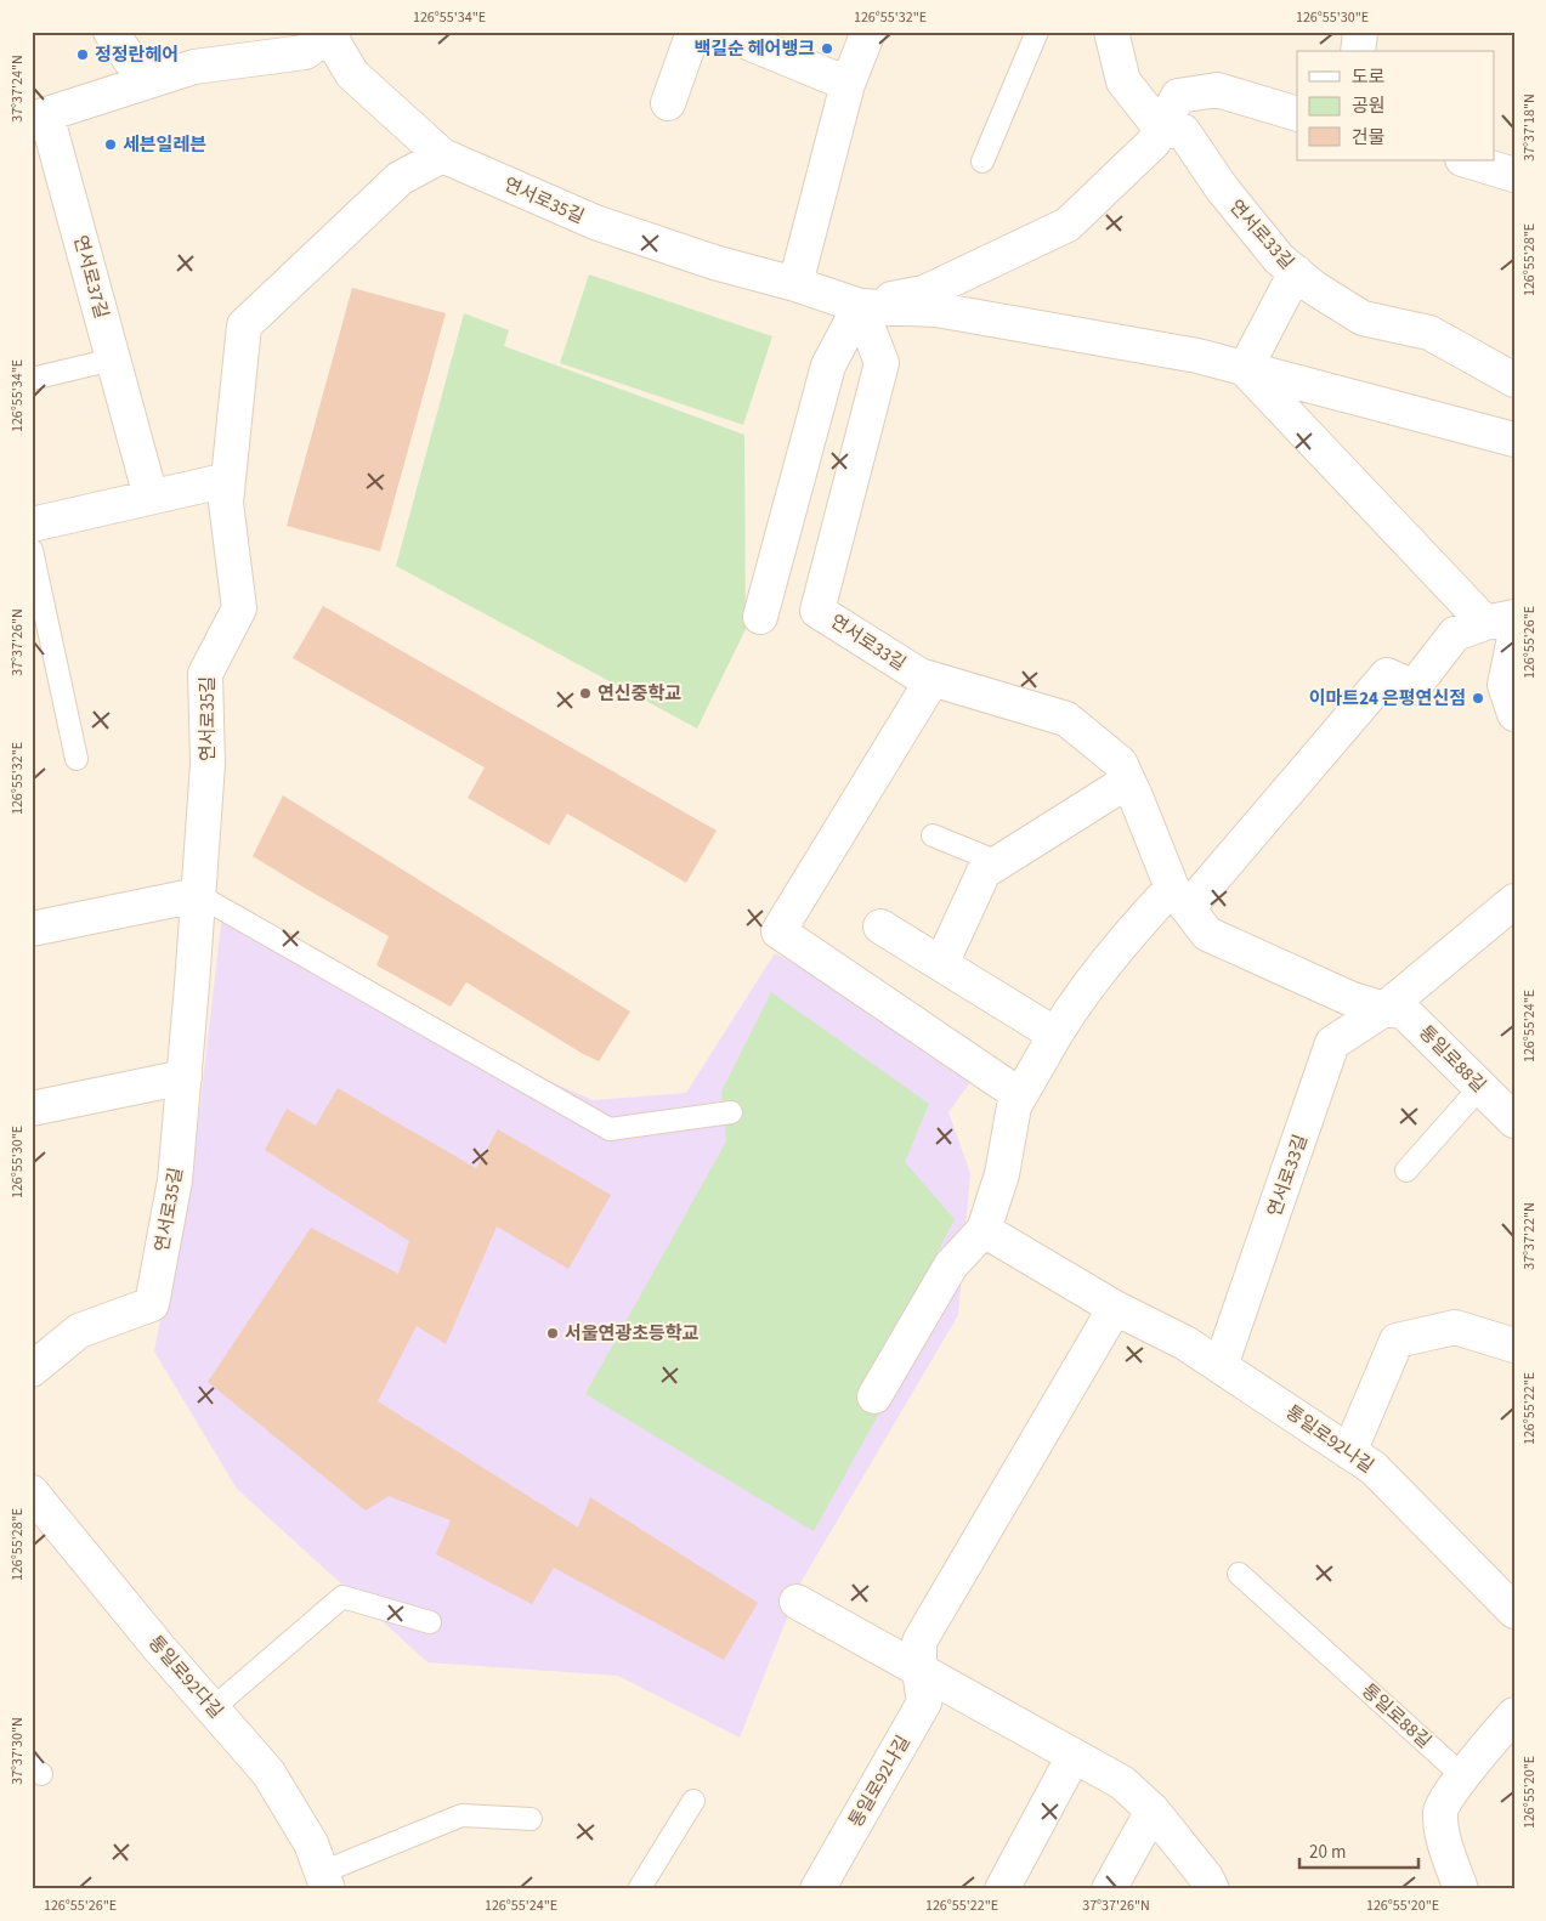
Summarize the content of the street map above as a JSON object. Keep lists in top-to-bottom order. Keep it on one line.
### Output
{"streets":{"street":["연서로35길","연서로33길","연서로37길","통일로88길","통일로92나길","통일로92다길"]},"crossings":[["연서로33길","통일로88길"],["연서로33길","통일로92나길"]],"places":["백길순 헤어뱅크","정정란헤어","세븐일레븐","연신중학교","이마트24 은평연신점","서울연광초등학교"],"legend":["도로","공원","건물"],"scale_bar":"20 m","coordinates":["126°55'34\"E","126°55'32\"E","126°55'30\"E","37°37'24\"N","37°37'18\"N","126°55'28\"E","126°55'26\"E","37°37'26\"N","126°55'24\"E","37°37'22\"N","126°55'22\"E","37°37'30\"N","126°55'20\"E"]}
